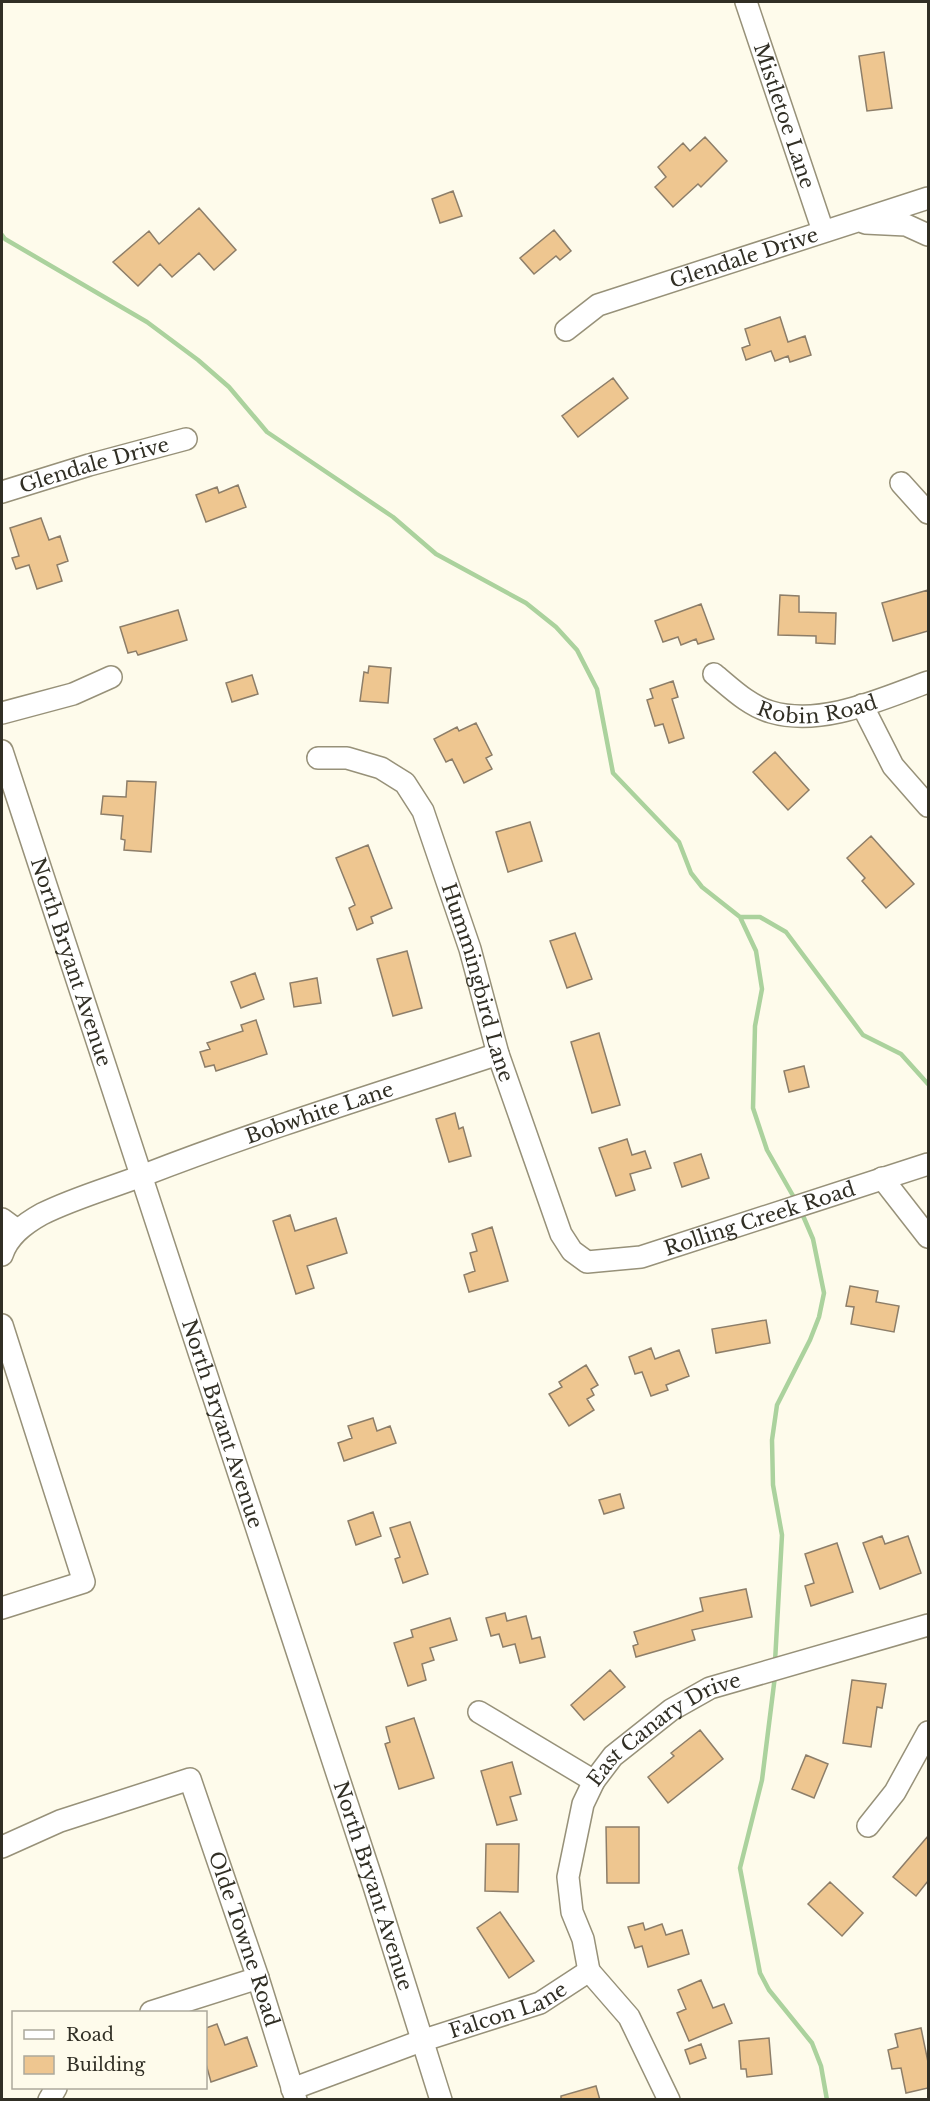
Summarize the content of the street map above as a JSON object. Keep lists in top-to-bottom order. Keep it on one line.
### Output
{"streets":{"street":["Mistletoe Lane","Glendale Drive","Robin Road","North Bryant Avenue","Hummingbird Lane","Bobwhite Lane","Rolling Creek Road","East Canary Drive","Olde Towne Road","Falcon Lane"]},"crossings":[["Mistletoe Lane","Glendale Drive"],["North Bryant Avenue","Bobwhite Lane"],["North Bryant Avenue","Falcon Lane"],["Hummingbird Lane","Bobwhite Lane"],["Hummingbird Lane","Rolling Creek Road"],["East Canary Drive","Falcon Lane"],["Olde Towne Road","Falcon Lane"]],"legend":["Road","Building"]}
